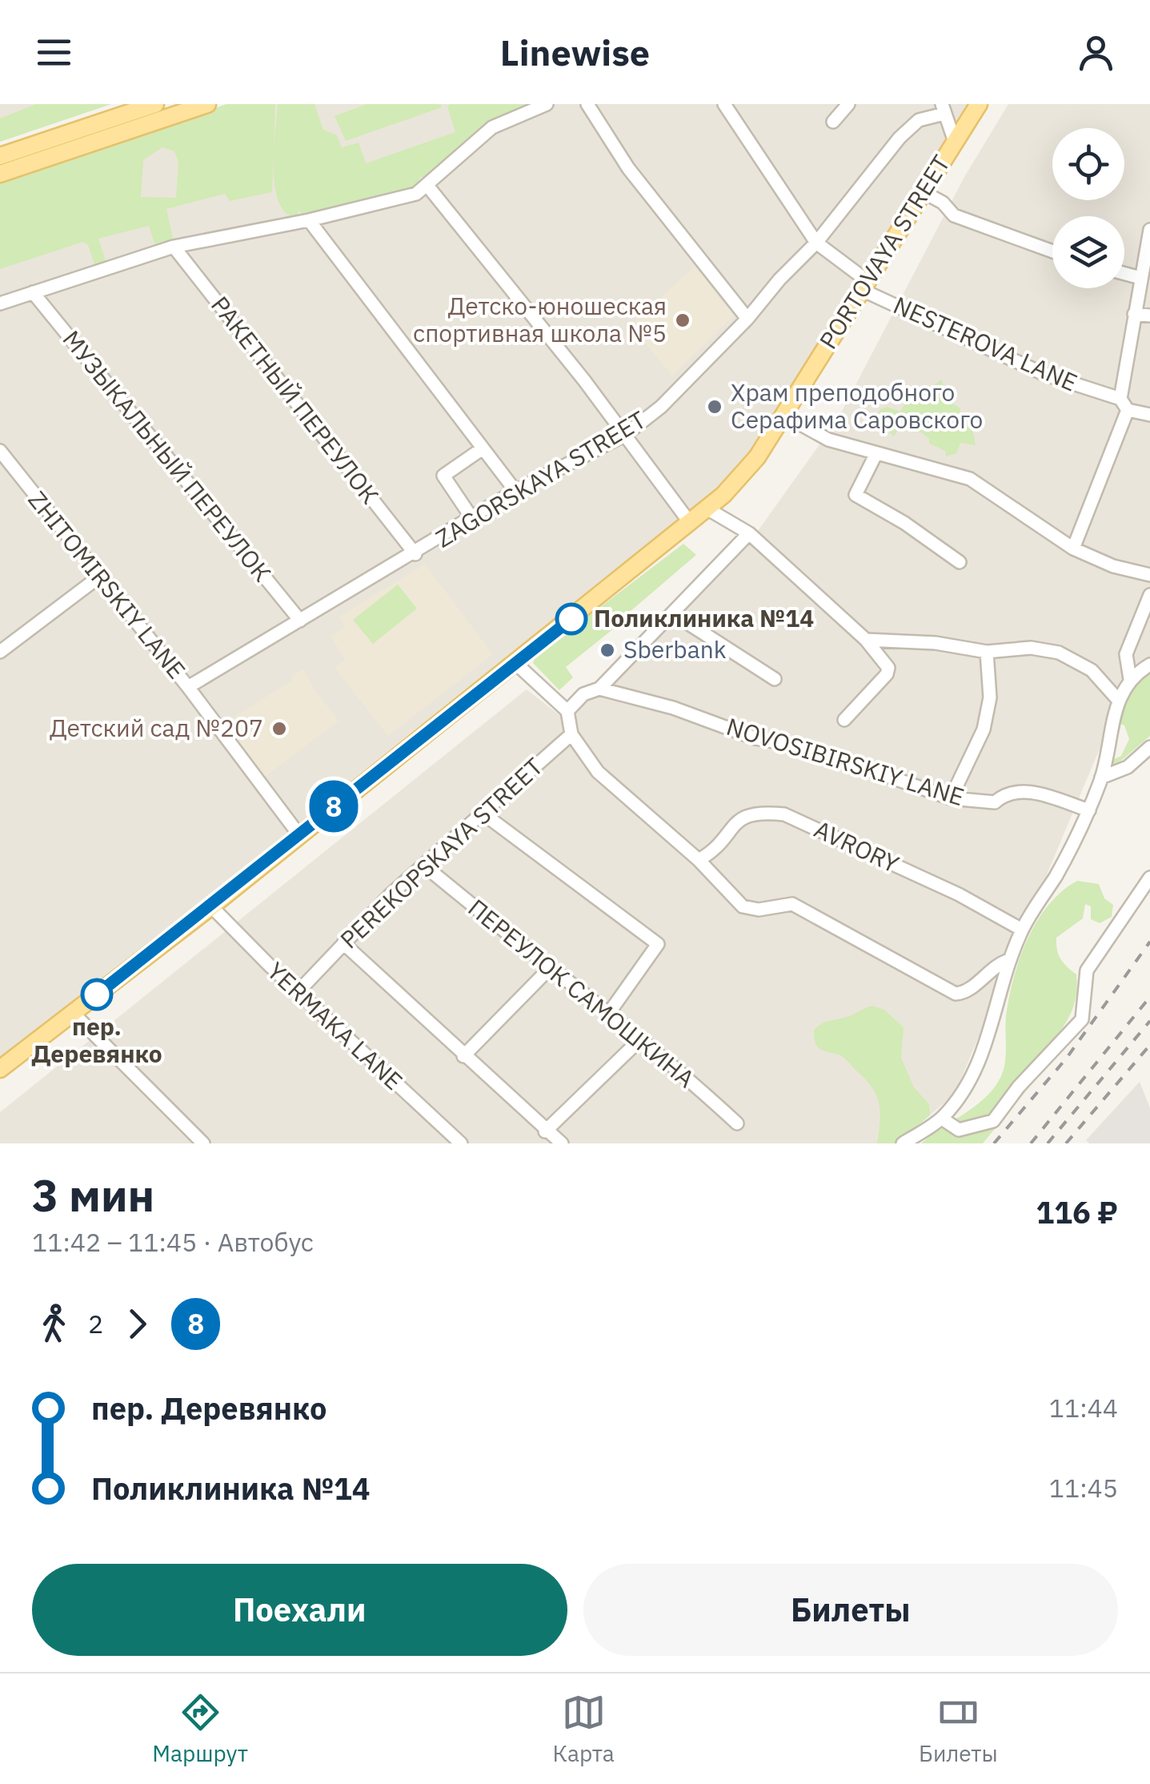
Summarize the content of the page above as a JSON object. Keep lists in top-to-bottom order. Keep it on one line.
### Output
{"streets":{"main road":["PORTOVAYA STREET"],"street":["NESTEROVA LANE","РАКЕТНЫЙ ПЕРЕУЛОК","МУЗЫКАЛЬНЫЙ ПЕРЕУЛОК","ZAGORSKAYA STREET","ZHITOMIRSKIY LANE","NOVOSIBIRSKIY LANE","AVRORY","PEREKOPSKAYA STREET","ПЕРЕУЛОК САМОШКИНА","YERMAKA LANE"]},"crossings":[["PORTOVAYA STREET","NESTEROVA LANE"],["PORTOVAYA STREET","ZHITOMIRSKIY LANE"],["PORTOVAYA STREET","YERMAKA LANE"],["NESTEROVA LANE","ZAGORSKAYA STREET"],["РАКЕТНЫЙ ПЕРЕУЛОК","ZAGORSKAYA STREET"],["МУЗЫКАЛЬНЫЙ ПЕРЕУЛОК","ZAGORSKAYA STREET"],["ZAGORSKAYA STREET","ZHITOMIRSKIY LANE"],["PEREKOPSKAYA STREET","ПЕРЕУЛОК САМОШКИНА"],["PEREKOPSKAYA STREET","YERMAKA LANE"]],"places":["Детско-юношеская спортивная школа №5","Храм преподобного Серафима Саровского","Поликлиника №14","Sberbank","Детский сад №207","пер. Деревянко"],"lines":["bus line 8"],"page":{"header":"Linewise","on_map":"8","heading":["3 мин","11:42 – 11:45 · Автобус","116 ₽"],"legs":["2","8"],"list":[{"name":"пер. Деревянко","value":"11:44"},{"name":"Поликлиника №14","value":"11:45"}],"buttons":["Поехали","Билеты"],"tabs":["Маршрут","Карта","Билеты"]}}
